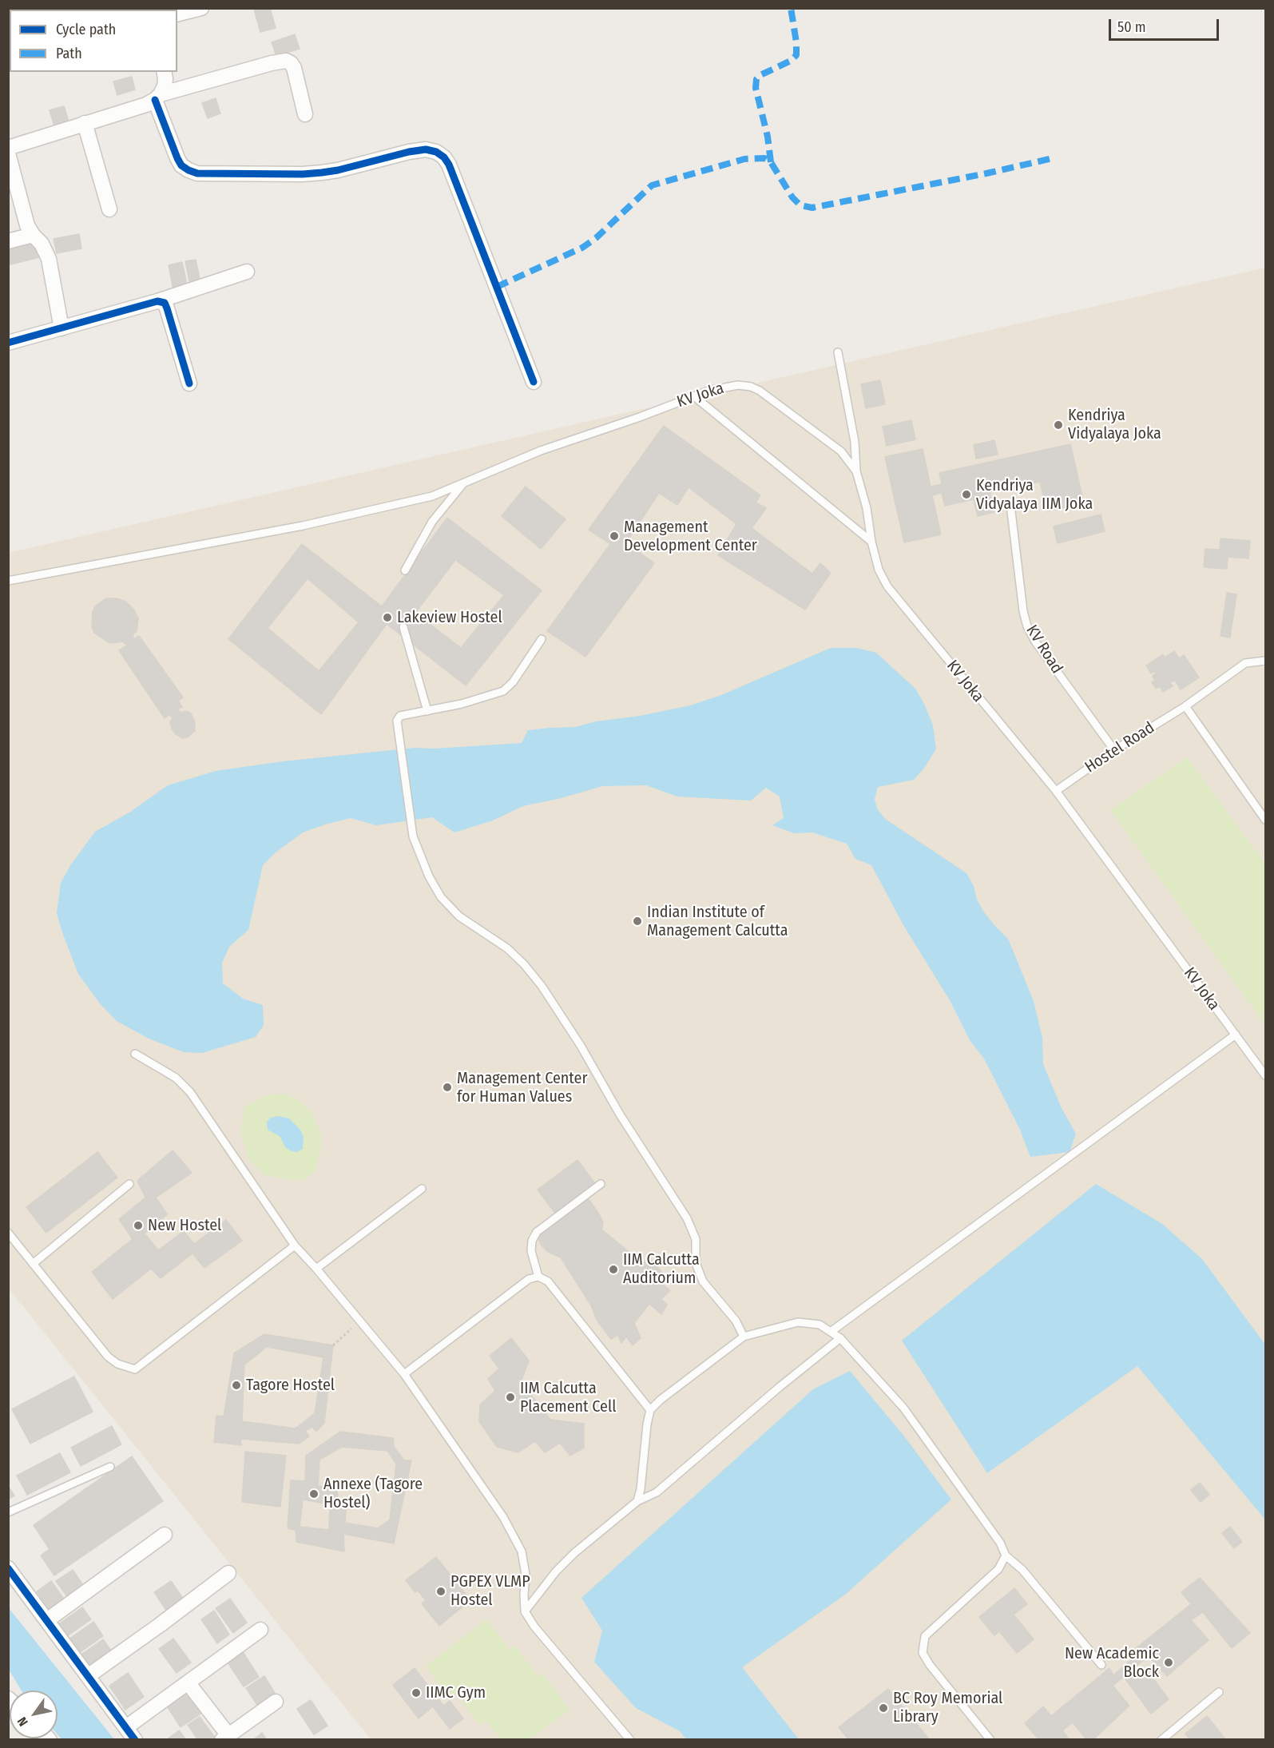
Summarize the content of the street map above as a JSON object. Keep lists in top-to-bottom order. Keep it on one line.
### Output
{"streets":{"lane":["KV Joka","KV Road","Hostel Road"]},"crossings":[["KV Joka","Hostel Road"],["KV Road","Hostel Road"]],"places":["Kendriya Vidyalaya Joka","Kendriya Vidyalaya IIM Joka","Management Development Center","Lakeview Hostel","Indian Institute of Management Calcutta","Management Center for Human Values","New Hostel","IIM Calcutta Auditorium","Tagore Hostel","IIM Calcutta Placement Cell","Annexe (Tagore Hostel)","PGPEX VLMP Hostel","New Academic Block","IIMC Gym","BC Roy Memorial Library"],"legend":["Cycle path","Path"],"scale_bar":"50 m","north":"bottom left"}
